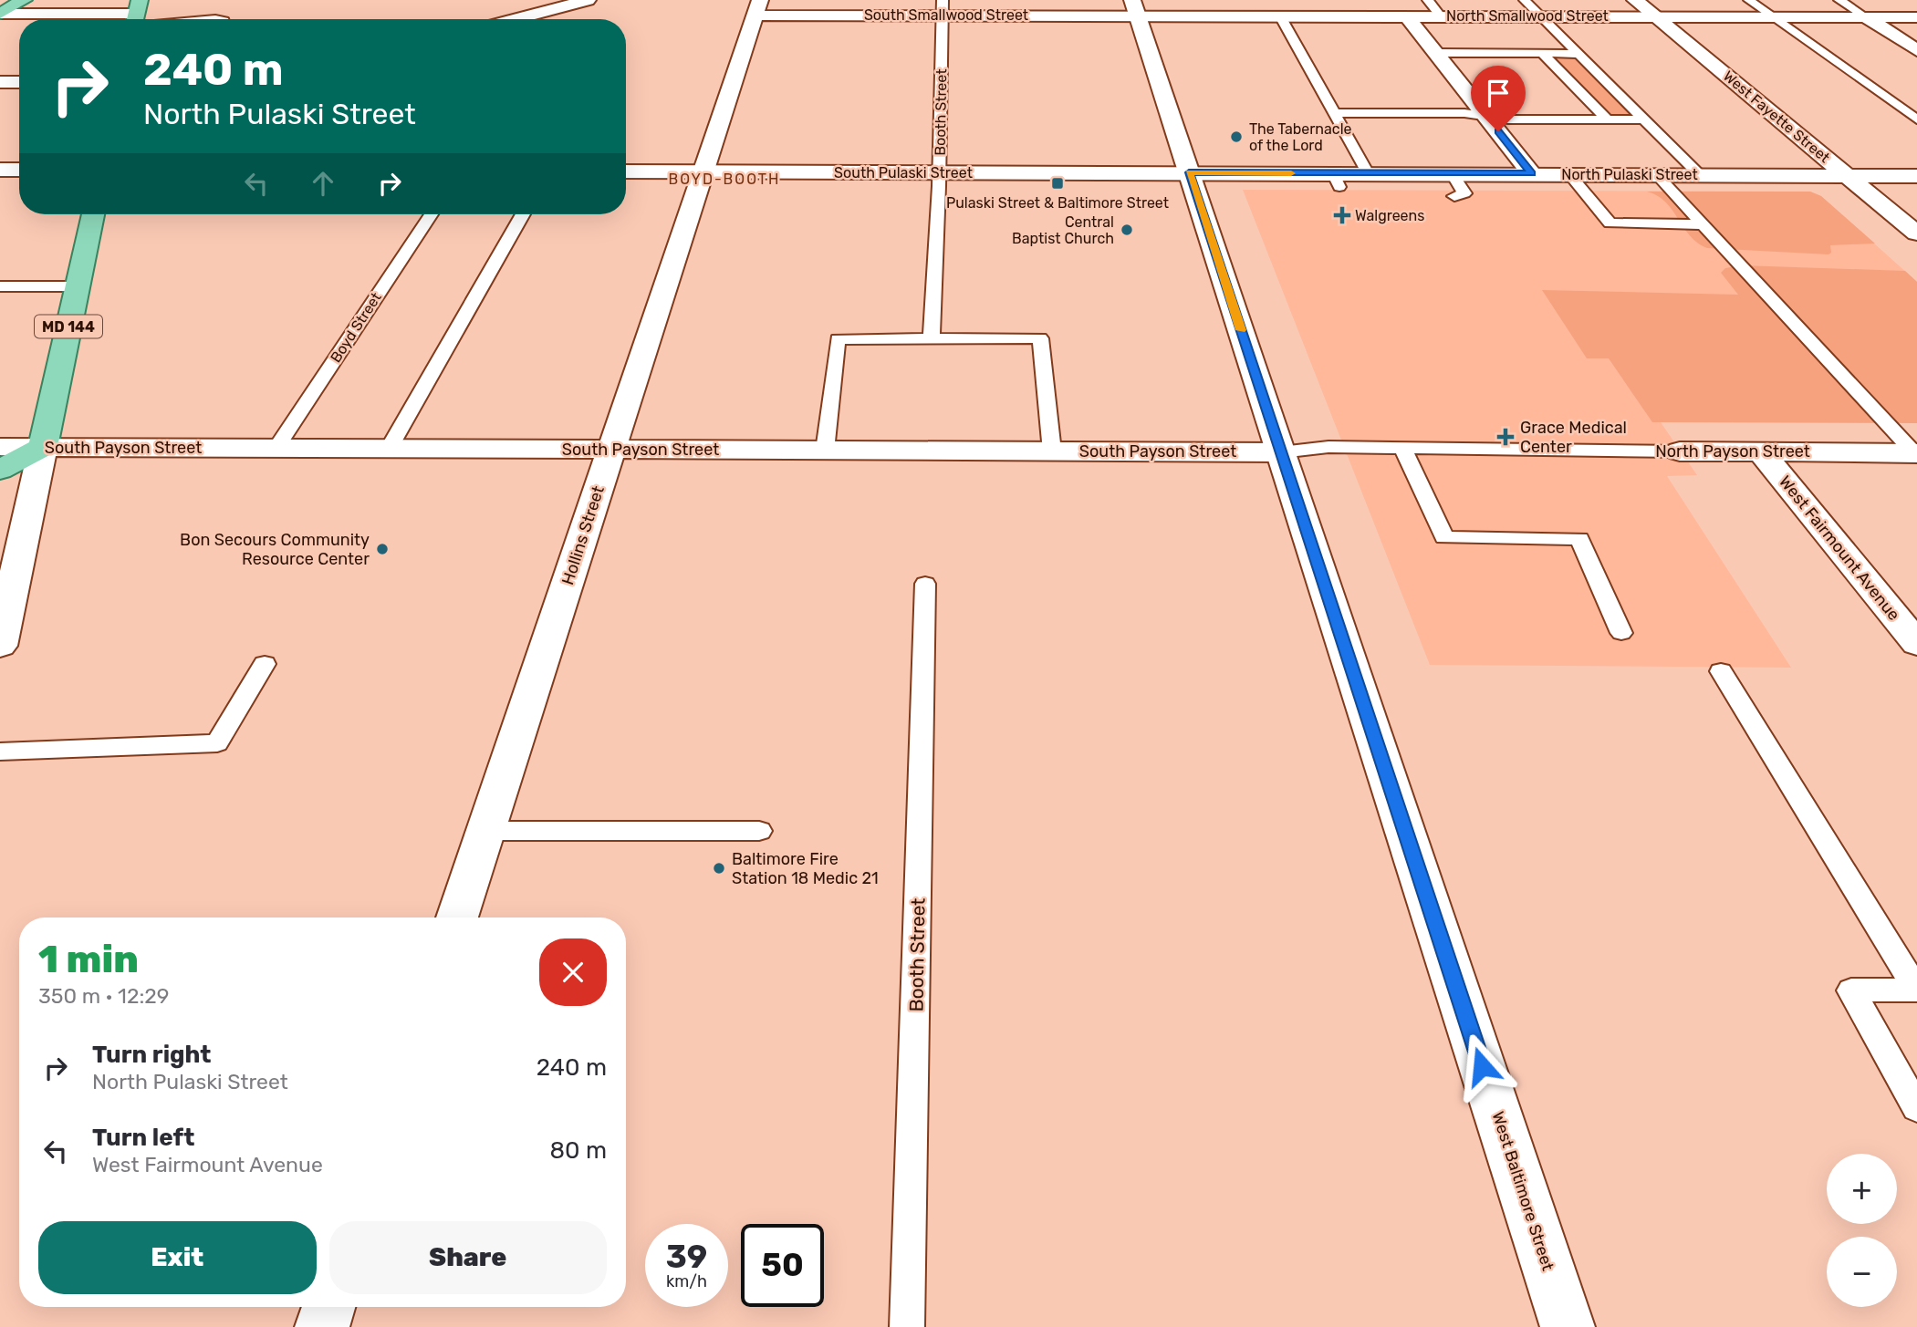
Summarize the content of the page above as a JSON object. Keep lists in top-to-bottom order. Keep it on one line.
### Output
{"streets":{"main road":["MD 144"],"street":["South Smallwood Street","North Smallwood Street","West Fayette Street","South Pulaski Street","North Pulaski Street","South Payson Street","North Payson Street","Hollins Street","West Fairmount Avenue","West Baltimore Street"],"lane":["Booth Street","Boyd Street"]},"crossings":[["South Smallwood Street","North Smallwood Street"],["South Smallwood Street","Booth Street"],["South Smallwood Street","Hollins Street"],["South Smallwood Street","West Baltimore Street"],["North Smallwood Street","West Fayette Street"],["North Smallwood Street","West Baltimore Street"],["Booth Street","South Pulaski Street"],["West Fayette Street","North Pulaski Street"],["South Pulaski Street","North Pulaski Street"],["South Pulaski Street","Hollins Street"],["South Pulaski Street","West Baltimore Street"],["North Pulaski Street","West Baltimore Street"],["MD 144","South Payson Street"],["Boyd Street","South Payson Street"],["South Payson Street","North Payson Street"],["South Payson Street","Hollins Street"],["South Payson Street","West Baltimore Street"],["North Payson Street","West Fairmount Avenue"],["North Payson Street","West Baltimore Street"]],"districts":["BOYD-BOOTH"],"places":{"other":["The Tabernacle of the Lord","Central Baptist Church","Bon Secours Community Resource Center","Baltimore Fire Station 18 Medic 21"],"transit":["Pulaski Street & Baltimore Street"],"health":["Walgreens","Grace Medical Center"]},"page":{"turn":["240 m","North Pulaski Street"],"heading":["1 min","350 m · 12:29"],"list":[{"name":"Turn right","note":"North Pulaski Street","value":"240 m"},{"name":"Turn left","note":"West Fairmount Avenue","value":"80 m"}],"map_buttons":["+","−"],"buttons":["Exit","Share"],"speed":"39 km/h","limit":"50"}}
